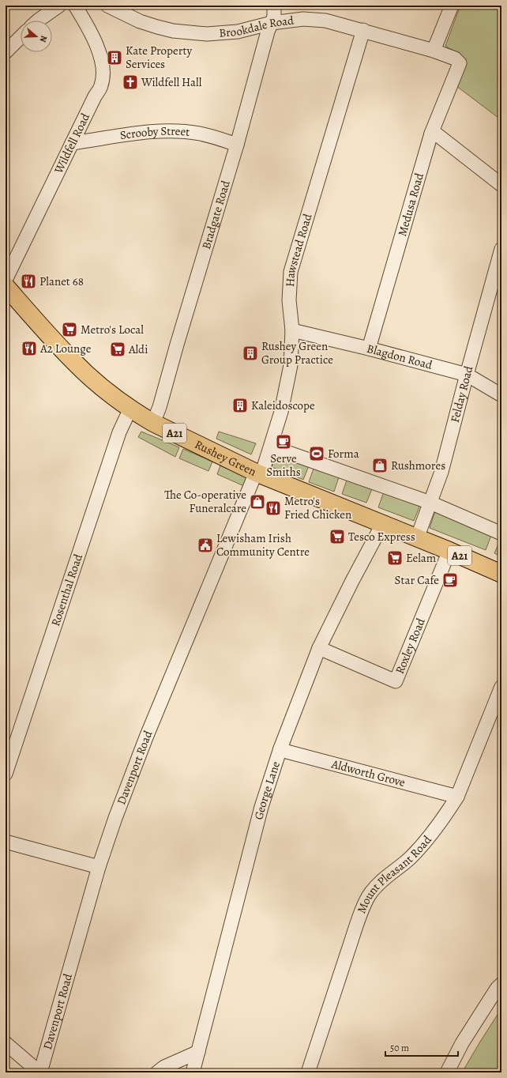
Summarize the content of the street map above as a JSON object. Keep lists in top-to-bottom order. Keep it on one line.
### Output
{"streets":{"highway":["A21","Rushey Green"],"street":["Brookdale Road","Scrooby Street","Wildfell Road","Medusa Road","Bradgate Road","Hawstead Road","Blagdon Road","Felday Road","Rosenthal Road","Roxley Road","Davenport Road","Aldworth Grove","George Lane","Mount Pleasant Road"]},"crossings":[["Brookdale Road","Medusa Road"],["Brookdale Road","Bradgate Road"],["Brookdale Road","Hawstead Road"],["Scrooby Street","Wildfell Road"],["Scrooby Street","Bradgate Road"],["Medusa Road","Blagdon Road"],["Bradgate Road","Rushey Green"],["Hawstead Road","Blagdon Road"],["Hawstead Road","Rushey Green"],["Hawstead Road","Davenport Road"],["Blagdon Road","Felday Road"],["Felday Road","A21"],["A21","Rushey Green"],["A21","Roxley Road"],["A21","George Lane"],["Rushey Green","Rosenthal Road"],["Rushey Green","Davenport Road"],["Rushey Green","George Lane"],["Roxley Road","George Lane"],["Aldworth Grove","George Lane"],["Aldworth Grove","Mount Pleasant Road"]],"places":{"building":["Kate Property Services","Rushey Green Group Practice","Kaleidoscope"],"church":["Wildfell Hall"],"restaurant":["Planet 68","A2 Lounge","Metro's Fried Chicken"],"supermarket":["Metro's Local","Aldi","Tesco Express","Eelam"],"cafe":["Serve Smiths","Star Cafe"],"sports":["Forma"],"shop":["Rushmores","The Co-operative Funeralcare"],"public building":["Lewisham Irish Community Centre"]},"scale_bar":"50 m","north":"right"}
